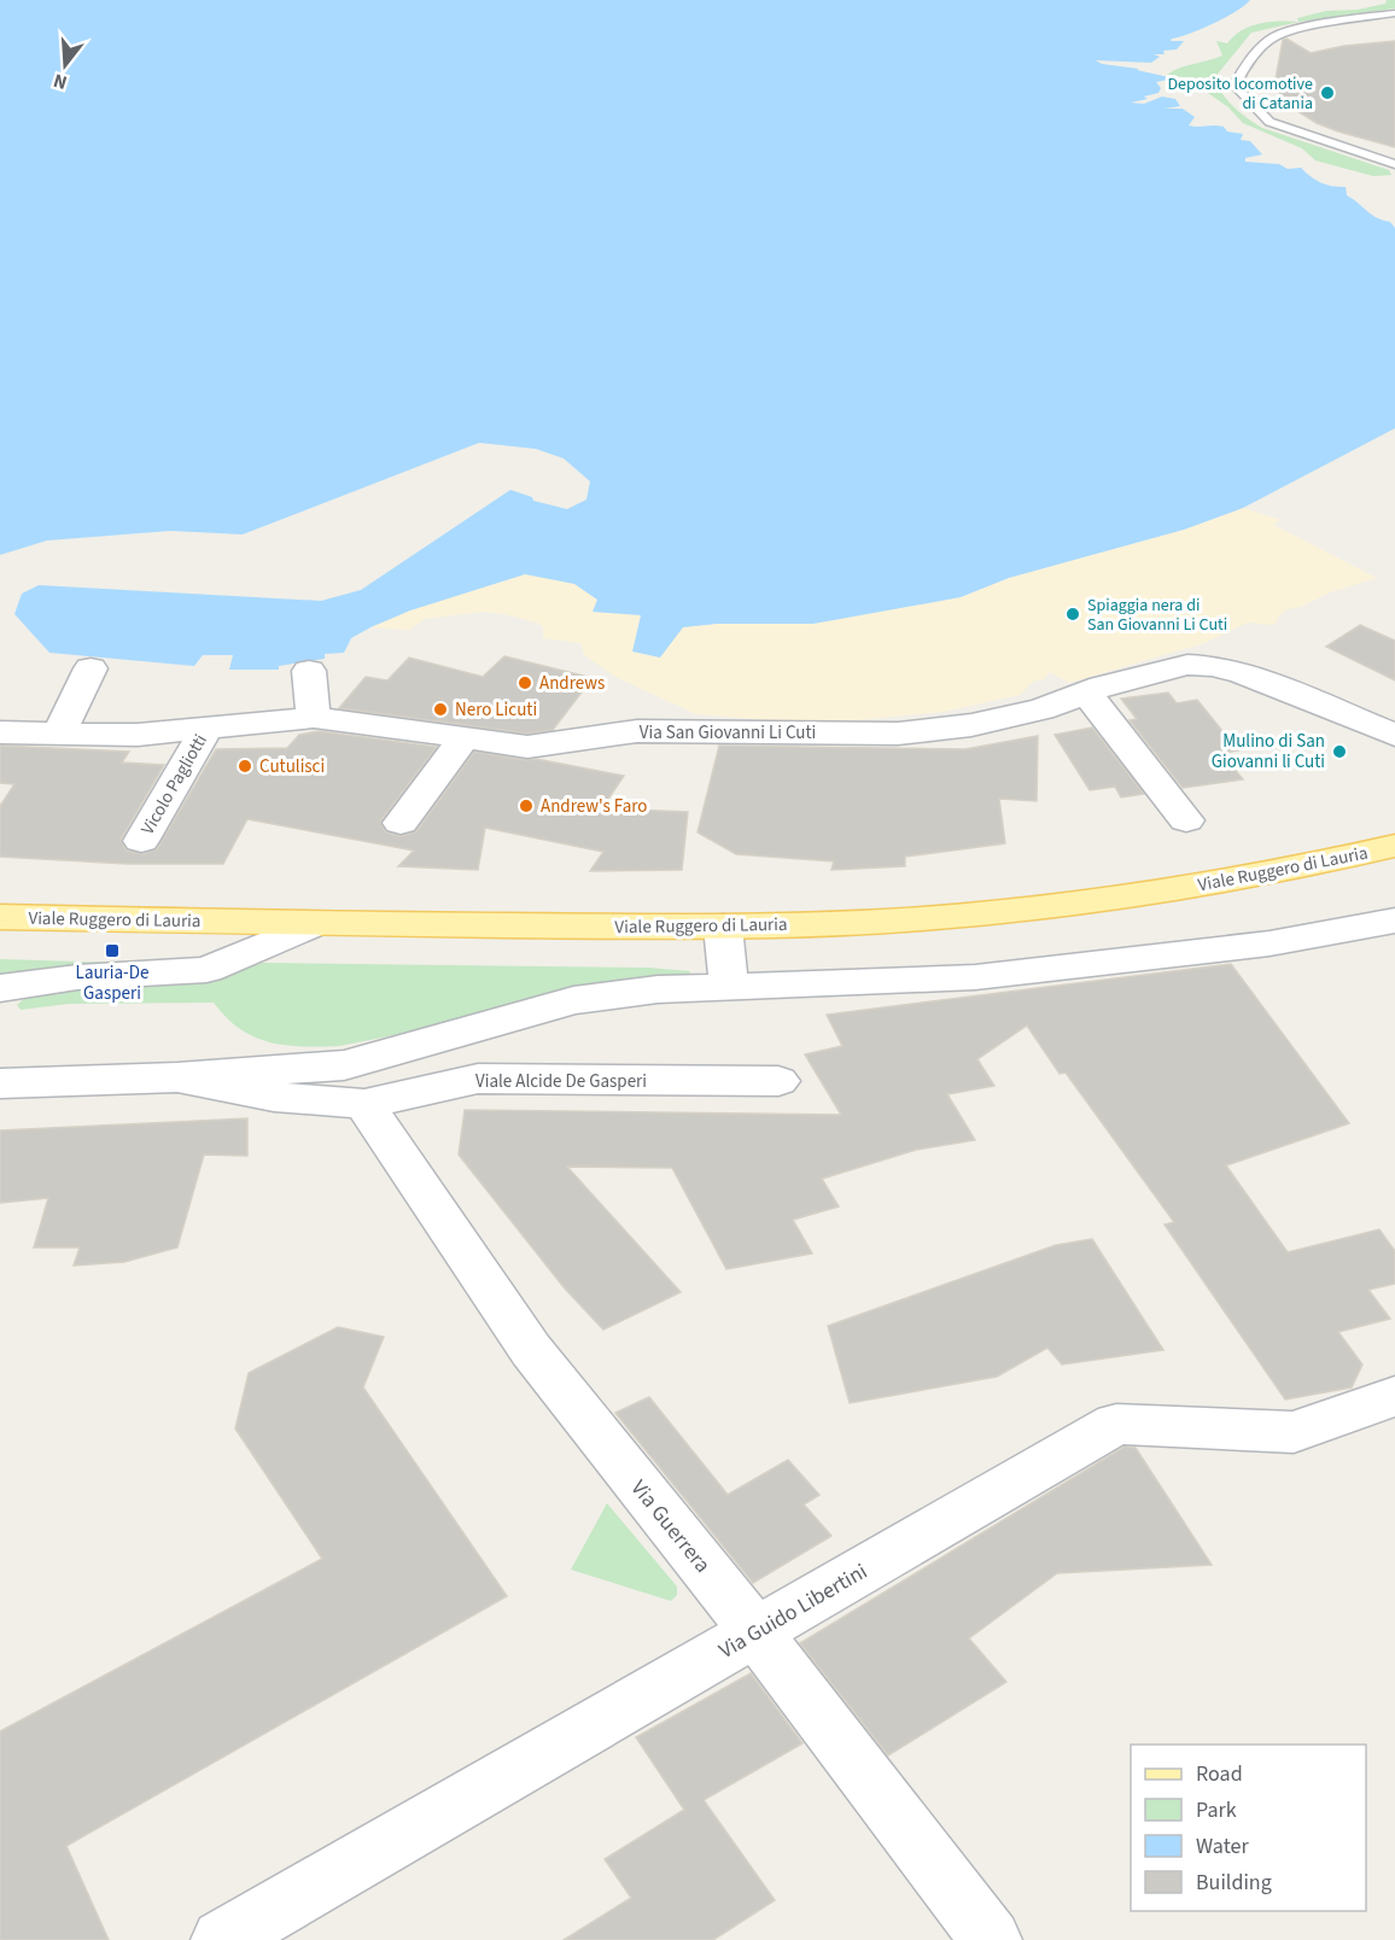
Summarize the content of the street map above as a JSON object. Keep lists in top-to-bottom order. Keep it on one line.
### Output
{"streets":{"main road":["Viale Ruggero di Lauria"],"street":["Via San Giovanni Li Cuti","Vicolo Pagliotti","Viale Alcide De Gasperi","Via Guerrera","Via Guido Libertini"]},"crossings":[["Via San Giovanni Li Cuti","Vicolo Pagliotti"],["Viale Alcide De Gasperi","Via Guerrera"],["Via Guerrera","Via Guido Libertini"]],"places":{"other":["Deposito locomotive di Catania","Spiaggia nera di San Giovanni Li Cuti","Andrews","Nero Licuti","Mulino di San Giovanni li Cuti","Cutulisci","Andrew's Faro"],"transit":["Lauria-De Gasperi"]},"legend":["Road","Park","Water","Building"],"north":"bottom"}
